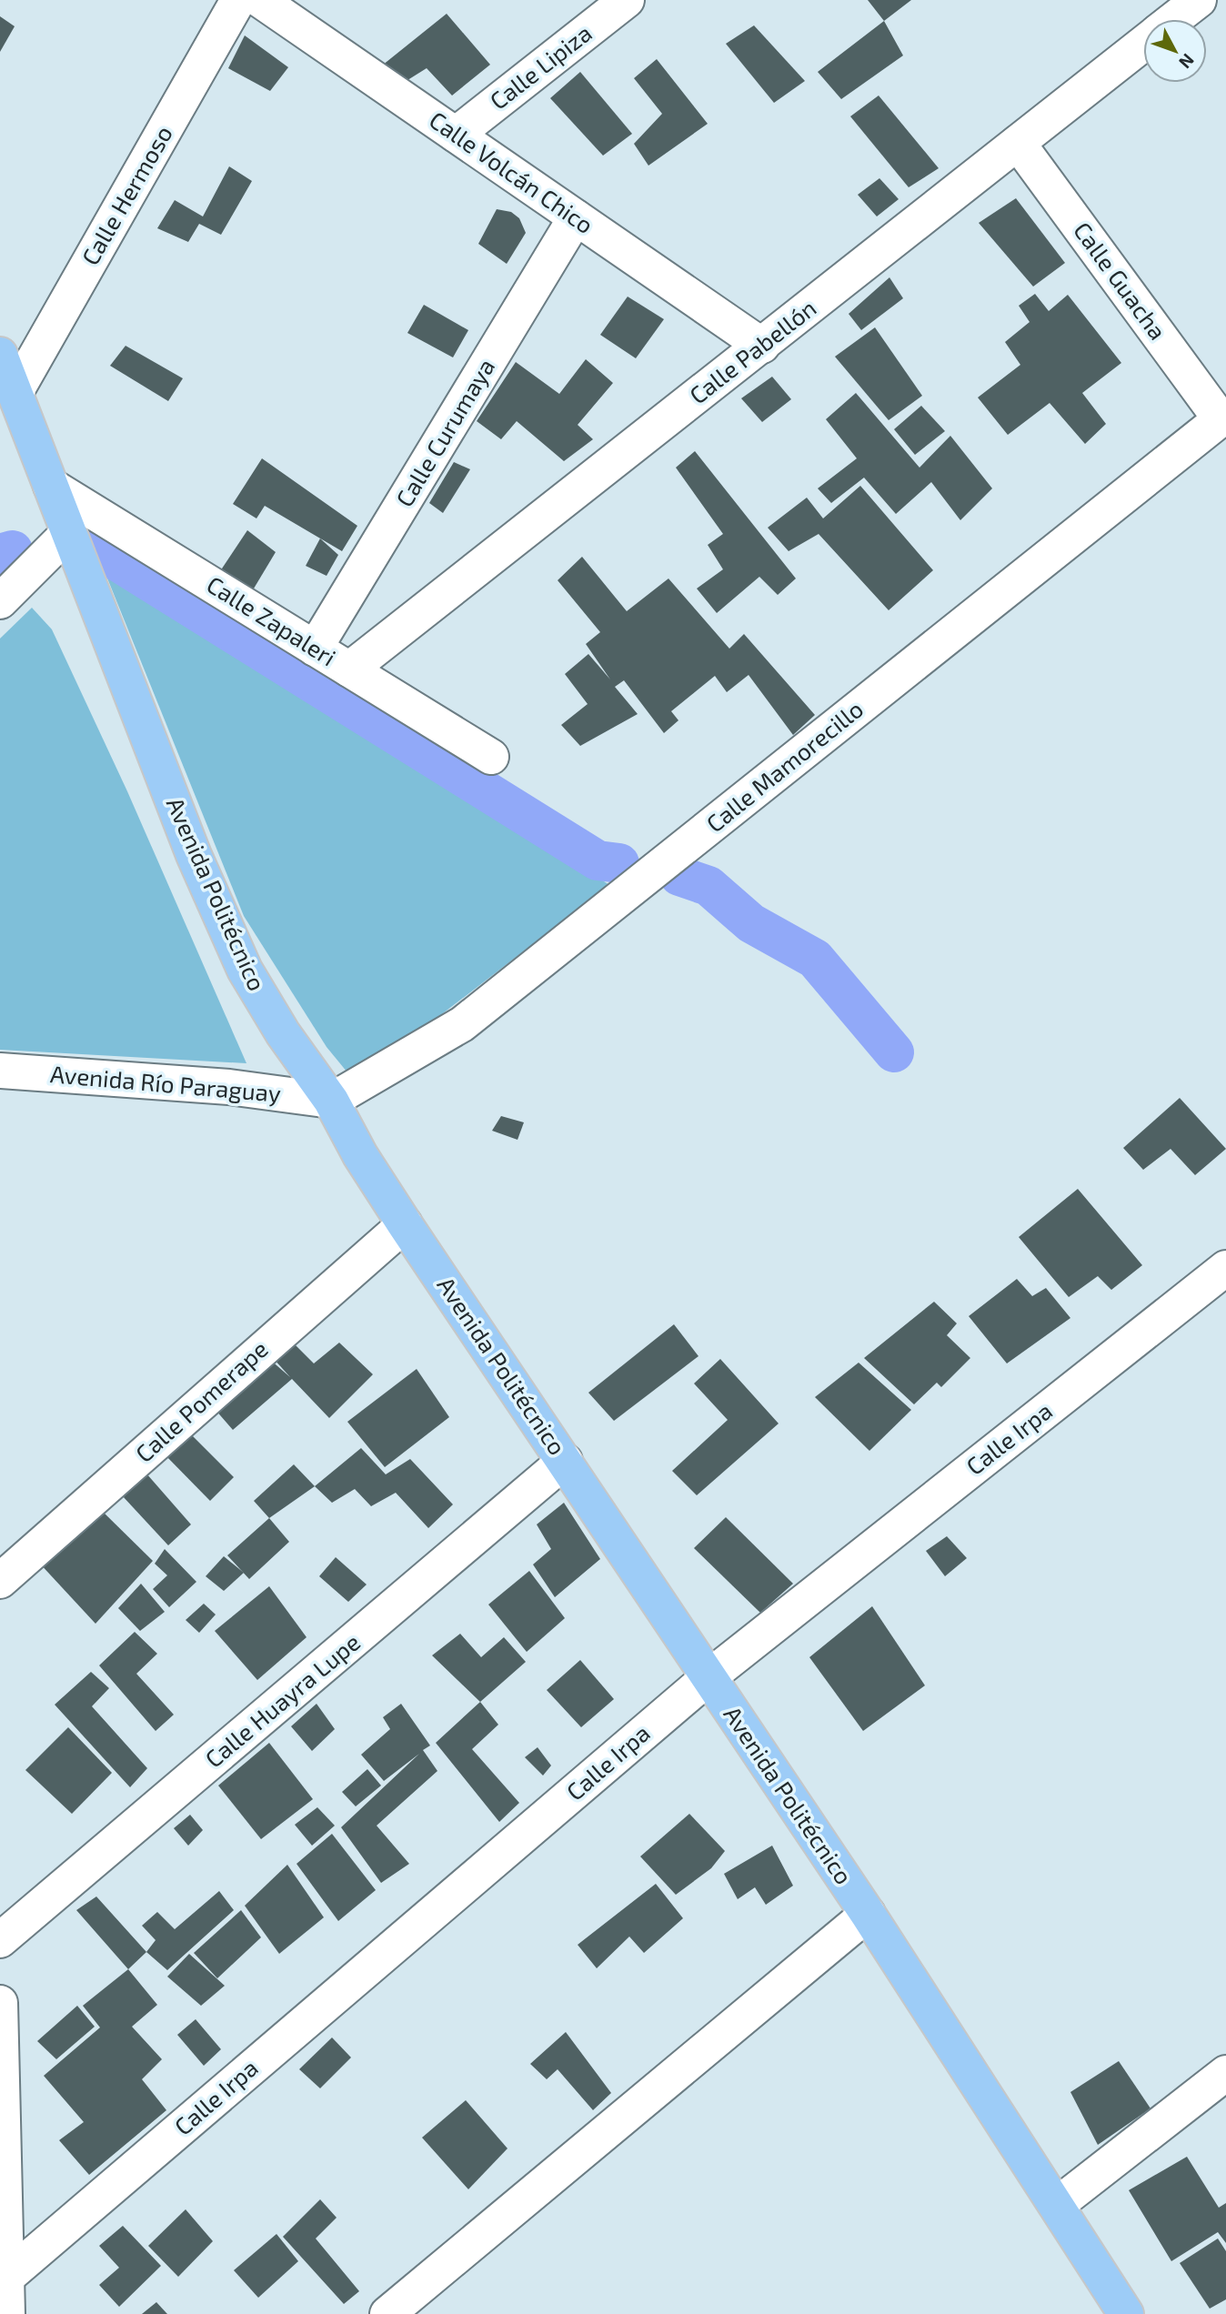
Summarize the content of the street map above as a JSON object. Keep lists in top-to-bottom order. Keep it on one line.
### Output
{"streets":{"main road":["Avenida Politécnico"],"street":["Calle Lipiza","Calle Volcán Chico","Calle Hermoso","Calle Guacha","Calle Pabellón","Calle Curumaya","Calle Zapaleri","Calle Mamorecillo","Avenida Río Paraguay","Calle Pomerape","Calle Irpa","Calle Huayra Lupe"]},"crossings":[["Calle Lipiza","Calle Volcán Chico"],["Calle Volcán Chico","Calle Pabellón"],["Calle Volcán Chico","Calle Curumaya"],["Calle Hermoso","Avenida Politécnico"],["Calle Guacha","Calle Pabellón"],["Calle Guacha","Calle Mamorecillo"],["Calle Pabellón","Calle Zapaleri"],["Calle Curumaya","Calle Zapaleri"],["Calle Zapaleri","Avenida Politécnico"],["Calle Mamorecillo","Avenida Politécnico"],["Calle Mamorecillo","Avenida Río Paraguay"],["Avenida Politécnico","Avenida Río Paraguay"],["Avenida Politécnico","Calle Pomerape"],["Avenida Politécnico","Calle Irpa"],["Avenida Politécnico","Calle Huayra Lupe"]],"north":"bottom right"}
